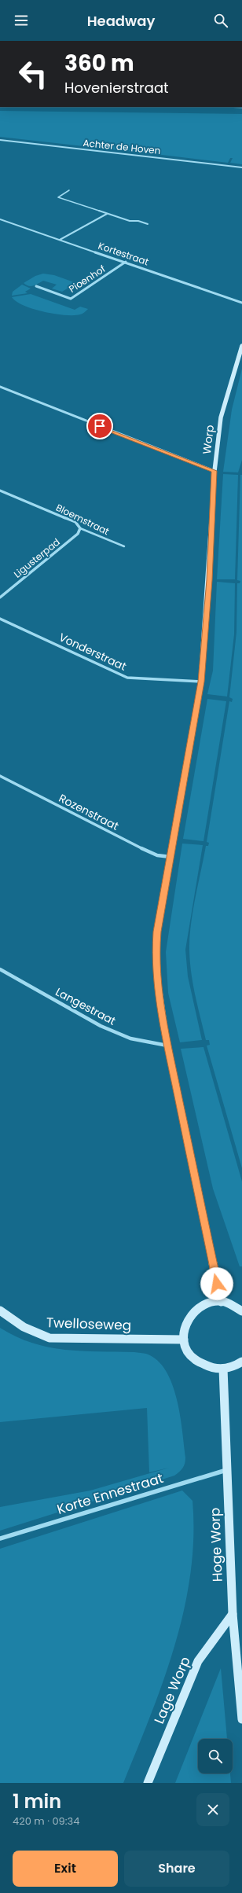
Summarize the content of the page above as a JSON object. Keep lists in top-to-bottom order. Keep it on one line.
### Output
{"streets":{"street":["Achter de Hoven","Kortestraat","Pioenhof","Worp","Bloemstraat","Ligusterpad","Vonderstraat","Rozenstraat","Langestraat","Twelloseweg","Korte Ennestraat","Hoge Worp","Lage Worp"]},"crossings":[["Kortestraat","Pioenhof"],["Worp","Vonderstraat"],["Worp","Rozenstraat"],["Worp","Langestraat"],["Bloemstraat","Ligusterpad"],["Korte Ennestraat","Hoge Worp"],["Hoge Worp","Lage Worp"]],"page":{"header":"Headway","turn":["360 m","Hovenierstraat"],"heading":["1 min","420 m · 09:34"],"buttons":["Exit","Share"]}}
